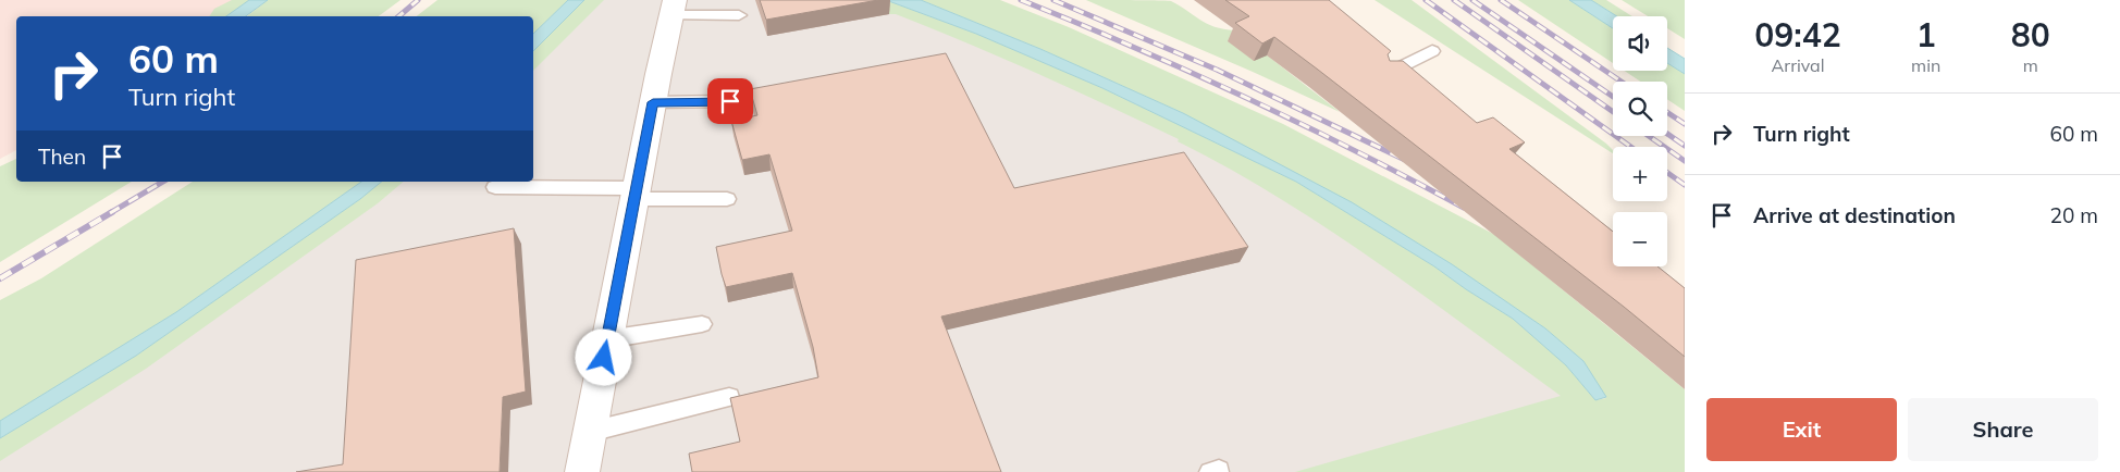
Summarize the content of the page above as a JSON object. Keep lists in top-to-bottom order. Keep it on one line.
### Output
{"page":{"eta":["09:42","Arrival","1","min","80","m"],"map_buttons":["+","−"],"turn":["60 m","Turn right"],"list":[{"name":"Turn right","value":"60 m"},{"name":"Arrive at destination","value":"20 m"}],"then":"Then","buttons":["Exit","Share"]}}
